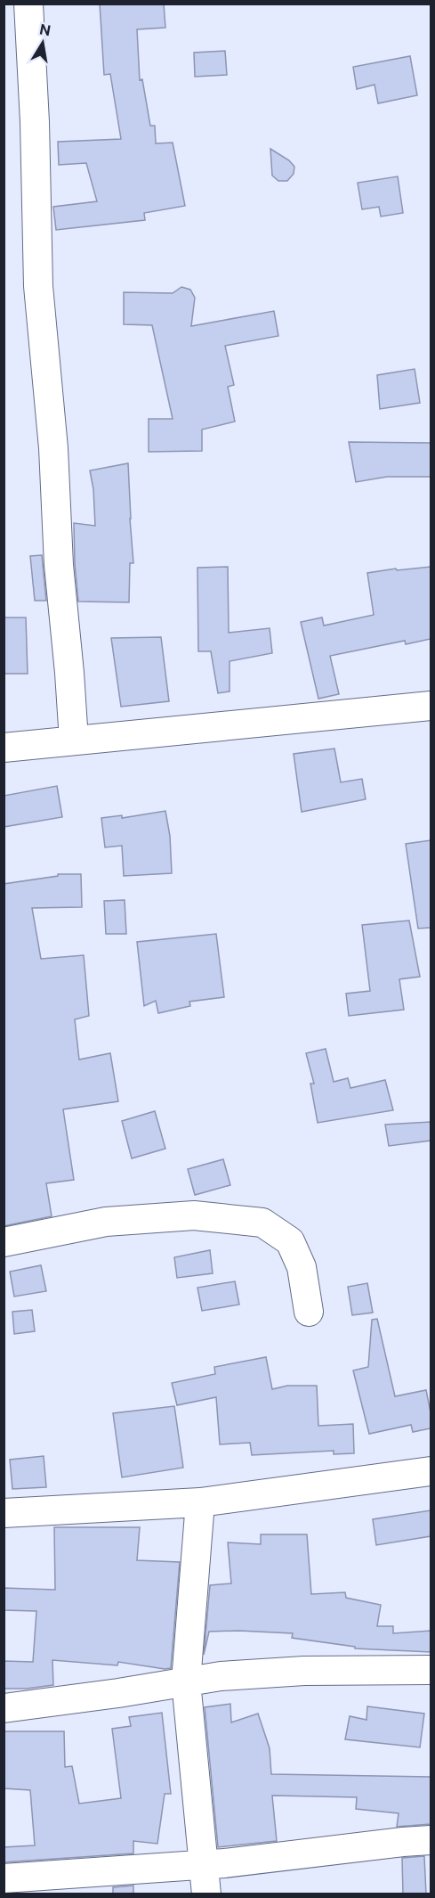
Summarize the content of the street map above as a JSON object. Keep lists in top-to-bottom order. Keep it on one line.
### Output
{"north":"top"}
